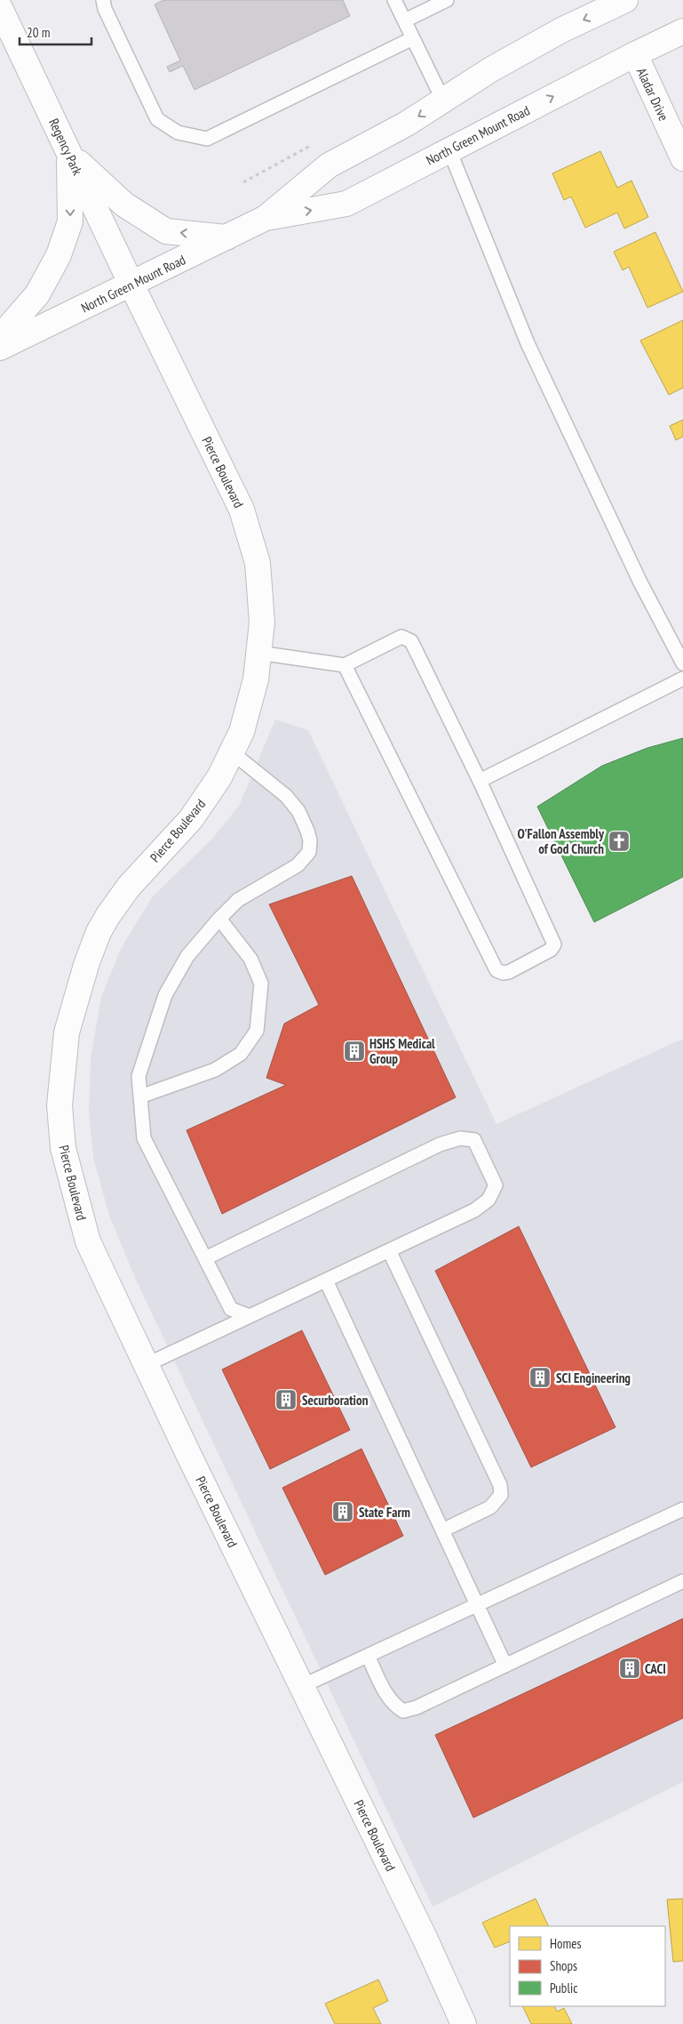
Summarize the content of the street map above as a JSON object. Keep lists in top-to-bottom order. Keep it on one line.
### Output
{"streets":{"street":["Aladar Drive","North Green Mount Road","Regency Park","Pierce Boulevard"]},"crossings":[["Aladar Drive","North Green Mount Road"],["North Green Mount Road","Regency Park"],["North Green Mount Road","Pierce Boulevard"],["Regency Park","Pierce Boulevard"]],"places":{"church":["O'Fallon Assembly of God Church"],"building":["HSHS Medical Group","SCI Engineering","Securboration","State Farm","CACI"]},"legend":["Homes","Shops","Public"],"scale_bar":"20 m"}
